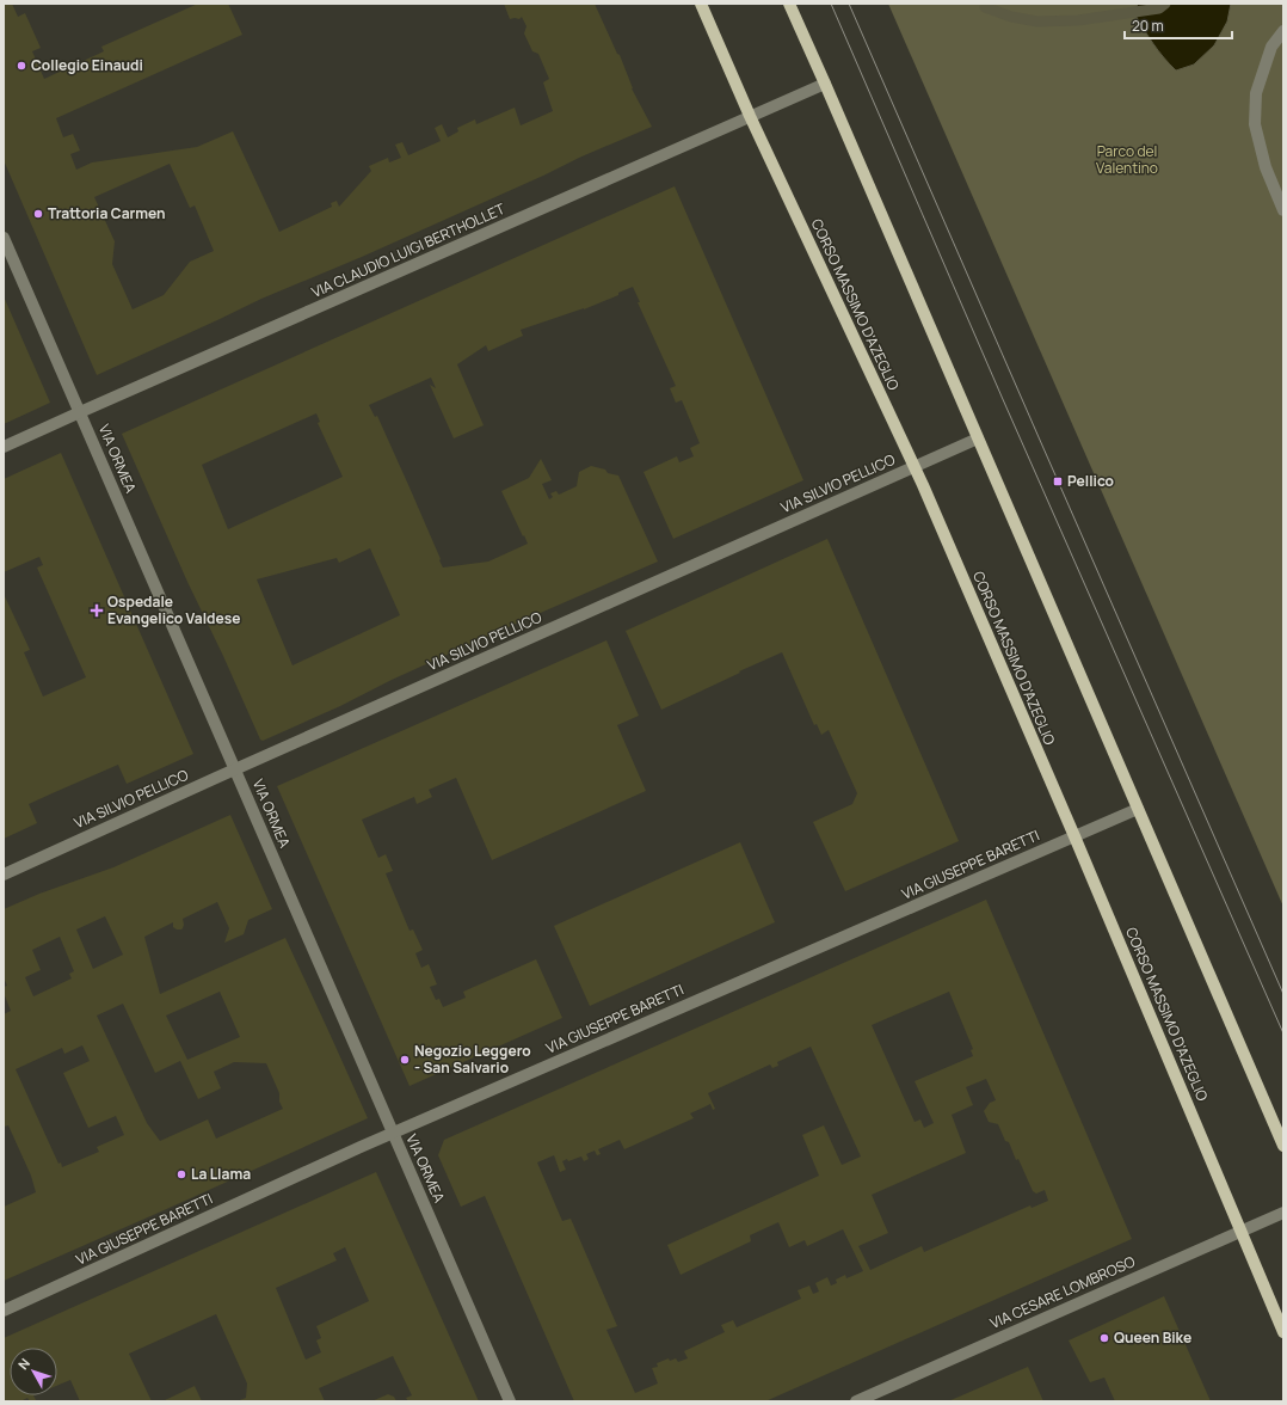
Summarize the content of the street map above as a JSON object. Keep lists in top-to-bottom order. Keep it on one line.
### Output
{"streets":{"main road":["CORSO MASSIMO D'AZEGLIO"],"street":["VIA CLAUDIO LUIGI BERTHOLLET","VIA ORMEA","VIA SILVIO PELLICO","VIA GIUSEPPE BARETTI","VIA CESARE LOMBROSO"]},"crossings":[["VIA CLAUDIO LUIGI BERTHOLLET","CORSO MASSIMO D'AZEGLIO"],["VIA CLAUDIO LUIGI BERTHOLLET","VIA ORMEA"],["CORSO MASSIMO D'AZEGLIO","VIA SILVIO PELLICO"],["CORSO MASSIMO D'AZEGLIO","VIA GIUSEPPE BARETTI"],["CORSO MASSIMO D'AZEGLIO","VIA CESARE LOMBROSO"],["VIA ORMEA","VIA SILVIO PELLICO"],["VIA ORMEA","VIA GIUSEPPE BARETTI"]],"parks":["Parco del Valentino"],"places":{"other":["Collegio Einaudi","Trattoria Carmen","Negozio Leggero - San Salvario","La Llama","Queen Bike"],"transit":["Pellico"],"health":["Ospedale Evangelico Valdese"]},"scale_bar":"20 m","north":"top left"}
